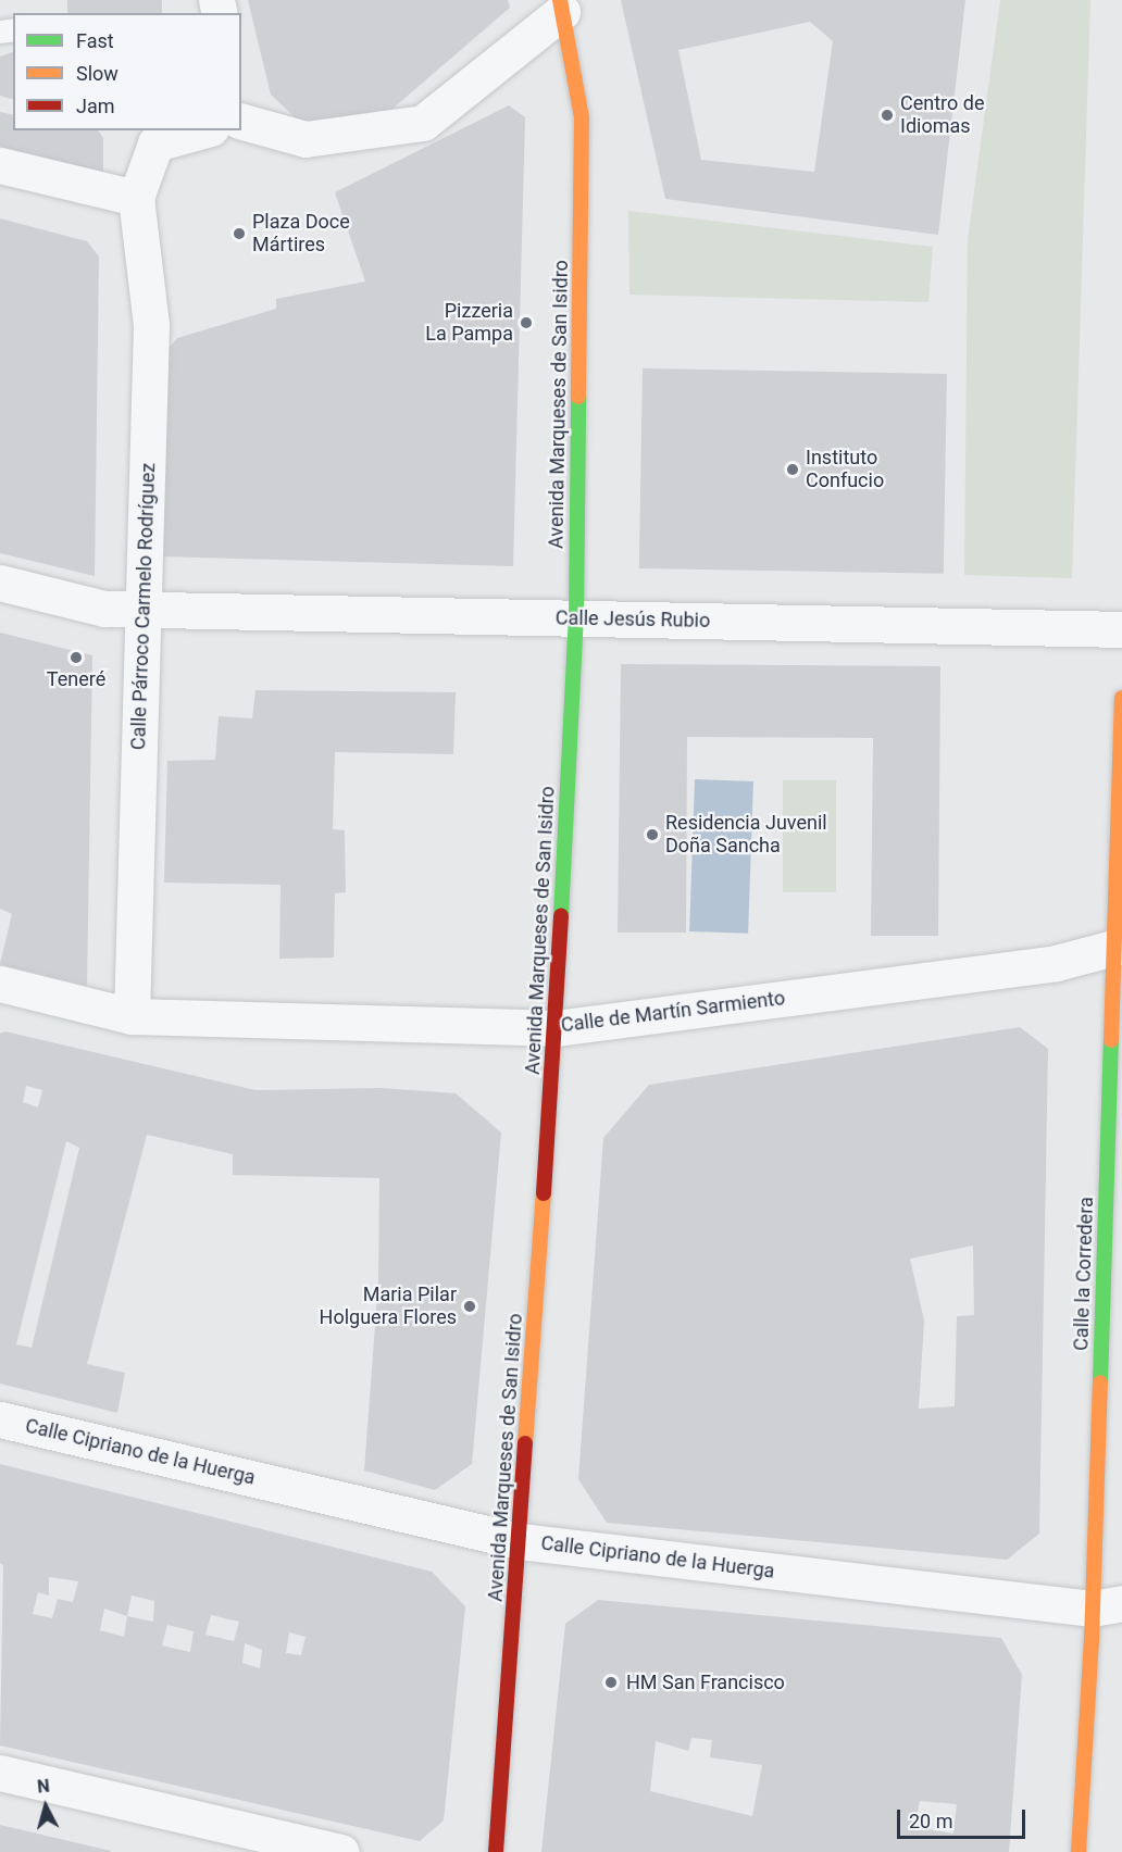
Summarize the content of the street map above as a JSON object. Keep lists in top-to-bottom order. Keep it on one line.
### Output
{"streets":{"main road":["Avenida Marqueses de San Isidro","Calle la Corredera"],"street":["Calle Párroco Carmelo Rodríguez","Calle Jesús Rubio","Calle de Martín Sarmiento","Calle Cipriano de la Huerga"]},"crossings":[["Avenida Marqueses de San Isidro","Calle Jesús Rubio"],["Avenida Marqueses de San Isidro","Calle de Martín Sarmiento"],["Avenida Marqueses de San Isidro","Calle Cipriano de la Huerga"],["Calle Párroco Carmelo Rodríguez","Calle Jesús Rubio"],["Calle Párroco Carmelo Rodríguez","Calle de Martín Sarmiento"],["Calle de Martín Sarmiento","Calle la Corredera"],["Calle la Corredera","Calle Cipriano de la Huerga"]],"places":["Centro de Idiomas","Plaza Doce Mártires","Pizzeria La Pampa","Instituto Confucio","Teneré","Residencia Juvenil Doña Sancha","Maria Pilar Holguera Flores","HM San Francisco"],"legend":["Fast","Slow","Jam"],"scale_bar":"20 m","north":"top"}
